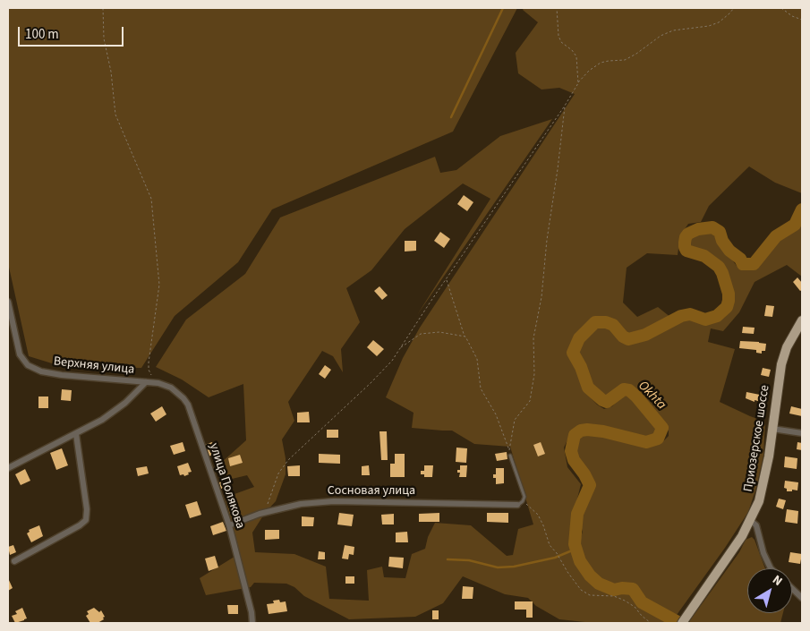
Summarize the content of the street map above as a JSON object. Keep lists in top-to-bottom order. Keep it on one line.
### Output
{"streets":{"main road":["Приозерское шоссе"],"street":["Верхняя улица","улица Полякова","Сосновая улица"]},"crossings":[["Верхняя улица","улица Полякова"],["улица Полякова","Сосновая улица"]],"water":["Okhta"],"scale_bar":"100 m","north":"top right"}
